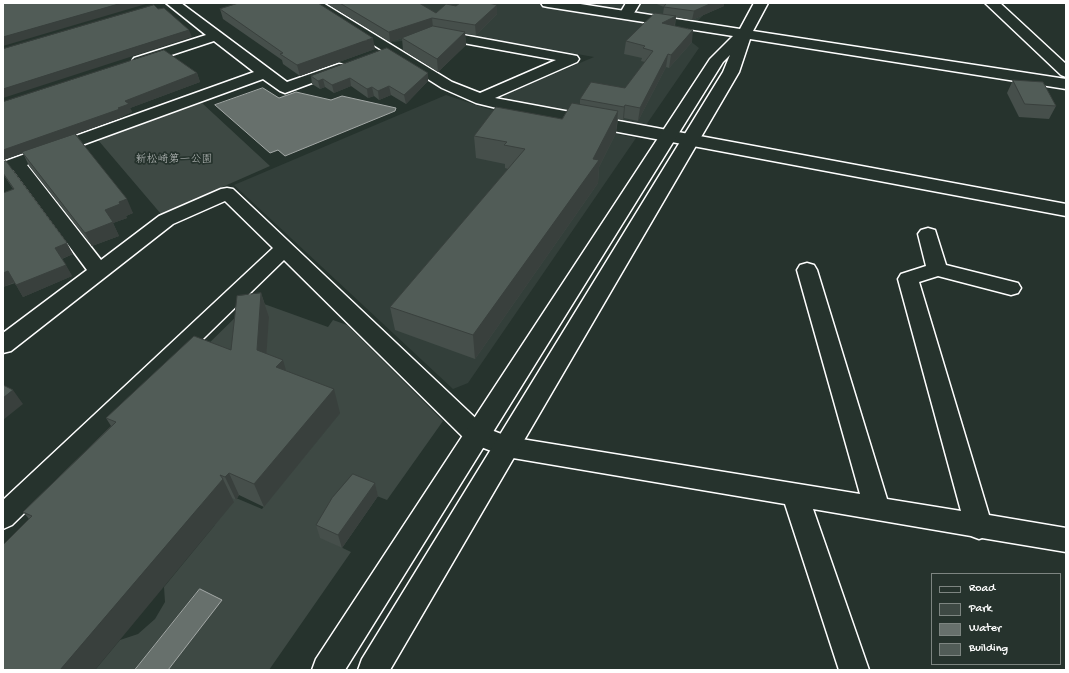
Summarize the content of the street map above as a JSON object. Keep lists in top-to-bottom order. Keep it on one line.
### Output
{"parks":["新松崎第一公園"],"legend":["Road","Park","Water","Building"]}
